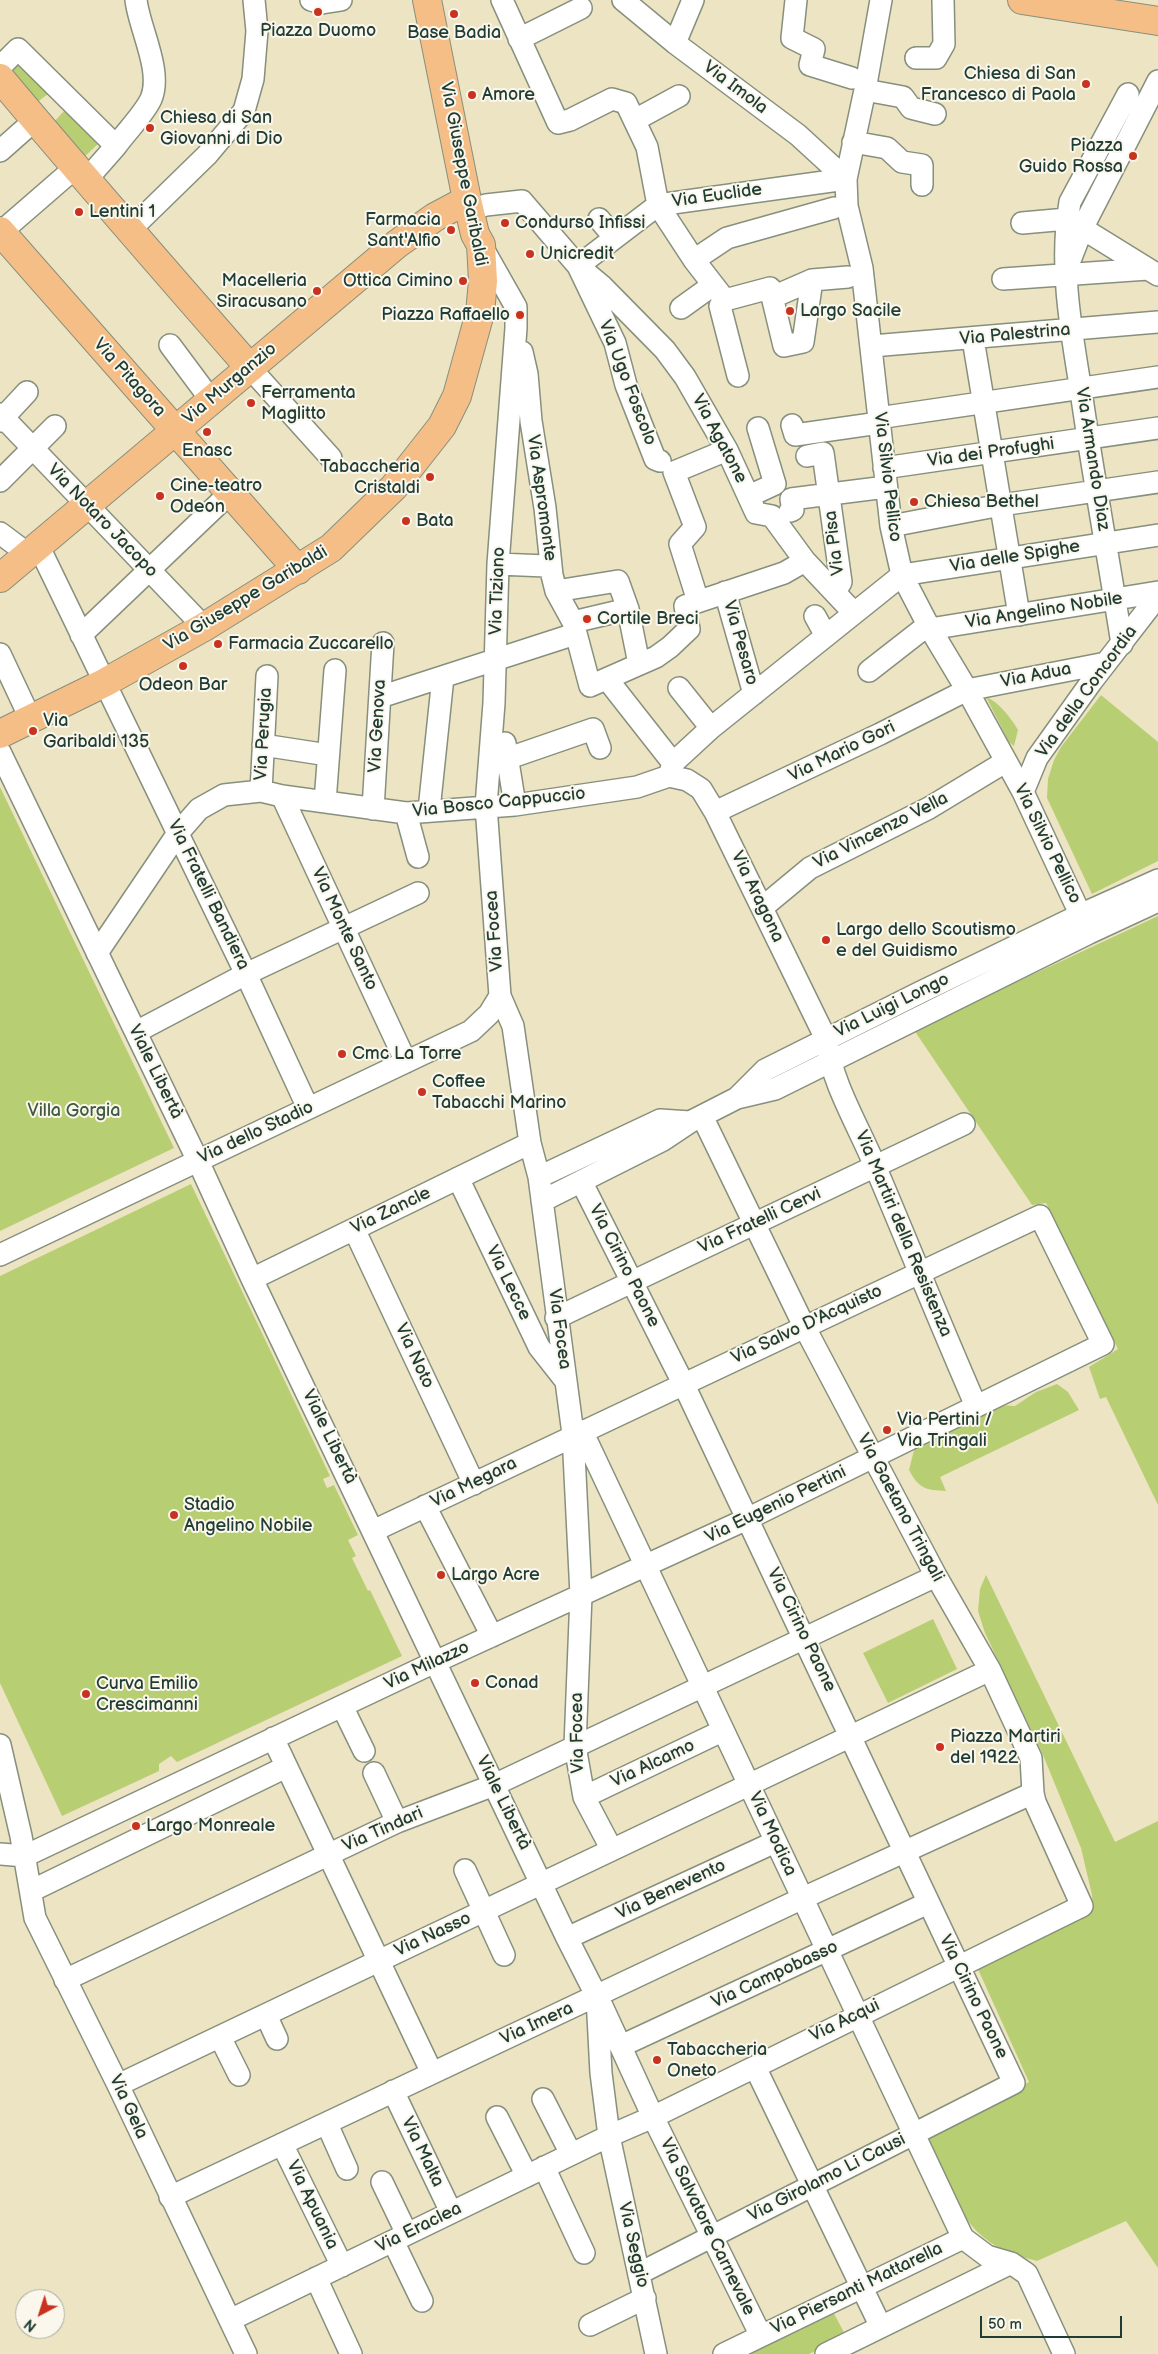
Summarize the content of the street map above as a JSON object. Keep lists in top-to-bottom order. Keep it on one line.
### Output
{"streets":{"main road":["Via Giuseppe Garibaldi","Via Pitagora","Via Murganzio"],"street":["Via Imola","Via Euclide","Via Palestrina","Via Ugo Foscolo","Via Agatone","Via dei Profughi","Via Armando Diaz","Via Silvio Pellico","Via Aspromonte","Via Notaro Jacopo","Via Pisa","Via delle Spighe","Via Tiziano","Via Angelino Nobile","Via Pesaro","Via Adua","Via della Concordia","Via Genova","Via Perugia","Via Mario Gori","Via Bosco Cappuccio","Via Vincenzo Vella","Via Fratelli Bandiera","Via Aragona","Via Monte Santo","Via Focea","Via Luigi Longo","Viale Libertà","Via dello Stadio","Via Zancle","Via Fratelli Cervi","Via Martiri della Resistenza","Via Cirino Paone","Via Lecce","Via Salvo D'Acquisto","Via Noto","Via Megara","Via Eugenio Pertini","Via Gaetano Tringali","Via Milazzo","Via Alcamo","Via Tindari","Via Modica","Via Benevento","Via Nasso","Via Campobasso","Via Acqui","Via Imera","Via Gela","Via Malta","Via Girolamo Li Causi","Via Apuania","Via Salvatore Carnevale","Via Eraclea","Via Seggio","Via Piersanti Mattarella"]},"crossings":[["Via Imola","Via Euclide"],["Via Imola","Via Silvio Pellico"],["Via Giuseppe Garibaldi","Via Pitagora"],["Via Giuseppe Garibaldi","Via Ugo Foscolo"],["Via Giuseppe Garibaldi","Via Murganzio"],["Via Giuseppe Garibaldi","Via Notaro Jacopo"],["Via Giuseppe Garibaldi","Via Fratelli Bandiera"],["Via Euclide","Via Ugo Foscolo"],["Via Euclide","Via Agatone"],["Via Euclide","Via Silvio Pellico"],["Via Palestrina","Via Armando Diaz"],["Via Palestrina","Via Silvio Pellico"],["Via Pitagora","Via Murganzio"],["Via Ugo Foscolo","Via Murganzio"],["Via Ugo Foscolo","Via Agatone"],["Via Murganzio","Via Notaro Jacopo"],["Via Murganzio","Via Fratelli Bandiera"],["Via Agatone","Via Pisa"],["Via Agatone","Via Bosco Cappuccio"],["Via dei Profughi","Via Armando Diaz"],["Via dei Profughi","Via Silvio Pellico"],["Via dei Profughi","Via Pisa"],["Via Armando Diaz","Via delle Spighe"],["Via Armando Diaz","Via Angelino Nobile"],["Via Armando Diaz","Via della Concordia"],["Via Silvio Pellico","Via delle Spighe"],["Via Silvio Pellico","Via Angelino Nobile"],["Via Silvio Pellico","Via Adua"],["Via Silvio Pellico","Via della Concordia"],["Via Silvio Pellico","Via Mario Gori"],["Via Silvio Pellico","Via Bosco Cappuccio"],["Via Silvio Pellico","Via Vincenzo Vella"],["Via Silvio Pellico","Via Luigi Longo"],["Via Aspromonte","Via Tiziano"],["Via delle Spighe","Via Bosco Cappuccio"],["Via Tiziano","Via Bosco Cappuccio"],["Via Tiziano","Via Focea"],["Via Angelino Nobile","Via della Concordia"],["Via Pesaro","Via Bosco Cappuccio"],["Via Adua","Via della Concordia"],["Via Adua","Via Mario Gori"],["Via Genova","Via Bosco Cappuccio"],["Via Perugia","Via Bosco Cappuccio"],["Via Mario Gori","Via Aragona"],["Via Bosco Cappuccio","Via Fratelli Bandiera"],["Via Bosco Cappuccio","Via Aragona"],["Via Bosco Cappuccio","Via Monte Santo"],["Via Bosco Cappuccio","Via Focea"],["Via Bosco Cappuccio","Viale Libertà"],["Via Vincenzo Vella","Via Aragona"],["Via Fratelli Bandiera","Via dello Stadio"],["Via Aragona","Via Luigi Longo"],["Via Aragona","Via Martiri della Resistenza"],["Via Monte Santo","Via dello Stadio"],["Via Focea","Via Luigi Longo"],["Via Focea","Via dello Stadio"],["Via Focea","Via Zancle"],["Via Focea","Via Fratelli Cervi"],["Via Focea","Via Lecce"],["Via Focea","Via Salvo D'Acquisto"],["Via Focea","Via Megara"],["Via Focea","Via Eugenio Pertini"],["Via Focea","Via Milazzo"],["Via Focea","Via Alcamo"],["Via Focea","Via Tindari"],["Via Focea","Via Modica"],["Via Focea","Via Nasso"],["Via Luigi Longo","Via Martiri della Resistenza"],["Via Luigi Longo","Via Cirino Paone"],["Via Luigi Longo","Via Gaetano Tringali"],["Viale Libertà","Via dello Stadio"],["Viale Libertà","Via Zancle"],["Viale Libertà","Via Megara"],["Viale Libertà","Via Milazzo"],["Viale Libertà","Via Tindari"],["Viale Libertà","Via Benevento"],["Viale Libertà","Via Nasso"],["Viale Libertà","Via Acqui"],["Viale Libertà","Via Imera"],["Viale Libertà","Via Salvatore Carnevale"],["Viale Libertà","Via Eraclea"],["Viale Libertà","Via Seggio"],["Via Zancle","Via Lecce"],["Via Zancle","Via Noto"],["Via Fratelli Cervi","Via Martiri della Resistenza"],["Via Fratelli Cervi","Via Cirino Paone"],["Via Fratelli Cervi","Via Gaetano Tringali"],["Via Martiri della Resistenza","Via Salvo D'Acquisto"],["Via Martiri della Resistenza","Via Eugenio Pertini"],["Via Cirino Paone","Via Salvo D'Acquisto"],["Via Cirino Paone","Via Eugenio Pertini"],["Via Cirino Paone","Via Tindari"],["Via Cirino Paone","Via Nasso"],["Via Cirino Paone","Via Campobasso"],["Via Cirino Paone","Via Acqui"],["Via Cirino Paone","Via Imera"],["Via Cirino Paone","Via Girolamo Li Causi"],["Via Salvo D'Acquisto","Via Megara"],["Via Salvo D'Acquisto","Via Eugenio Pertini"],["Via Salvo D'Acquisto","Via Gaetano Tringali"],["Via Salvo D'Acquisto","Via Modica"],["Via Noto","Via Megara"],["Via Megara","Via Modica"],["Via Eugenio Pertini","Via Gaetano Tringali"],["Via Eugenio Pertini","Via Milazzo"],["Via Eugenio Pertini","Via Modica"],["Via Gaetano Tringali","Via Tindari"],["Via Gaetano Tringali","Via Nasso"],["Via Gaetano Tringali","Via Acqui"],["Via Gaetano Tringali","Via Imera"],["Via Milazzo","Via Gela"],["Via Alcamo","Via Modica"],["Via Tindari","Via Modica"],["Via Tindari","Via Gela"],["Via Modica","Via Benevento"],["Via Modica","Via Nasso"],["Via Modica","Via Campobasso"],["Via Modica","Via Acqui"],["Via Modica","Via Imera"],["Via Modica","Via Girolamo Li Causi"],["Via Modica","Via Piersanti Mattarella"],["Via Nasso","Via Gela"],["Via Campobasso","Via Salvatore Carnevale"],["Via Acqui","Via Salvatore Carnevale"],["Via Acqui","Via Eraclea"],["Via Acqui","Via Seggio"],["Via Imera","Via Gela"],["Via Imera","Via Malta"],["Via Imera","Via Apuania"],["Via Imera","Via Salvatore Carnevale"],["Via Gela","Via Eraclea"],["Via Malta","Via Eraclea"],["Via Girolamo Li Causi","Via Salvatore Carnevale"],["Via Girolamo Li Causi","Via Seggio"],["Via Apuania","Via Eraclea"],["Via Salvatore Carnevale","Via Piersanti Mattarella"],["Via Eraclea","Via Seggio"]],"parks":["Villa Gorgia"],"places":["Piazza Duomo","Base Badia","Chiesa di San Francesco di Paola","Amore","Chiesa di San Giovanni di Dio","Piazza Guido Rossa","Lentini 1","Condurso Infissi","Farmacia Sant'Alfio","Unicredit","Ottica Cimino","Macelleria Siracusano","Largo Sacile","Piazza Raffaello","Ferramenta Maglitto","Enasc","Tabaccheria Cristaldi","Cine-teatro Odeon","Chiesa Bethel","Bata","Cortile Breci","Farmacia Zuccarello","Odeon Bar","Via Garibaldi 135","Largo dello Scoutismo e del Guidismo","Cmc La Torre","Coffee Tabacchi Marino","Via Pertini / Via Tringali","Stadio Angelino Nobile","Largo Acre","Conad","Curva Emilio Crescimanni","Piazza Martiri del 1922","Largo Monreale","Tabaccheria Oneto"],"scale_bar":"50 m","north":"bottom left"}
